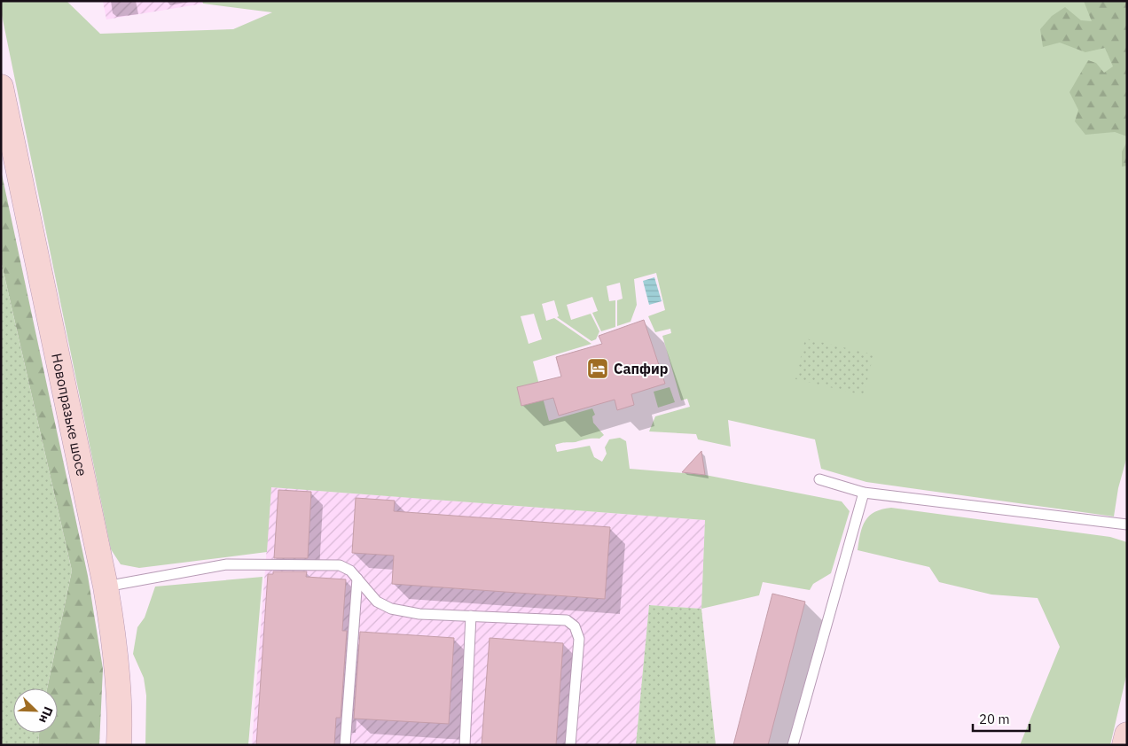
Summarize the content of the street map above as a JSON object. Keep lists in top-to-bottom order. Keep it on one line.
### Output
{"streets":{"main road":["Новопразьке шосе"]},"places":{"hotel":["Сапфир"]},"scale_bar":"20 m","north":"bottom right"}
